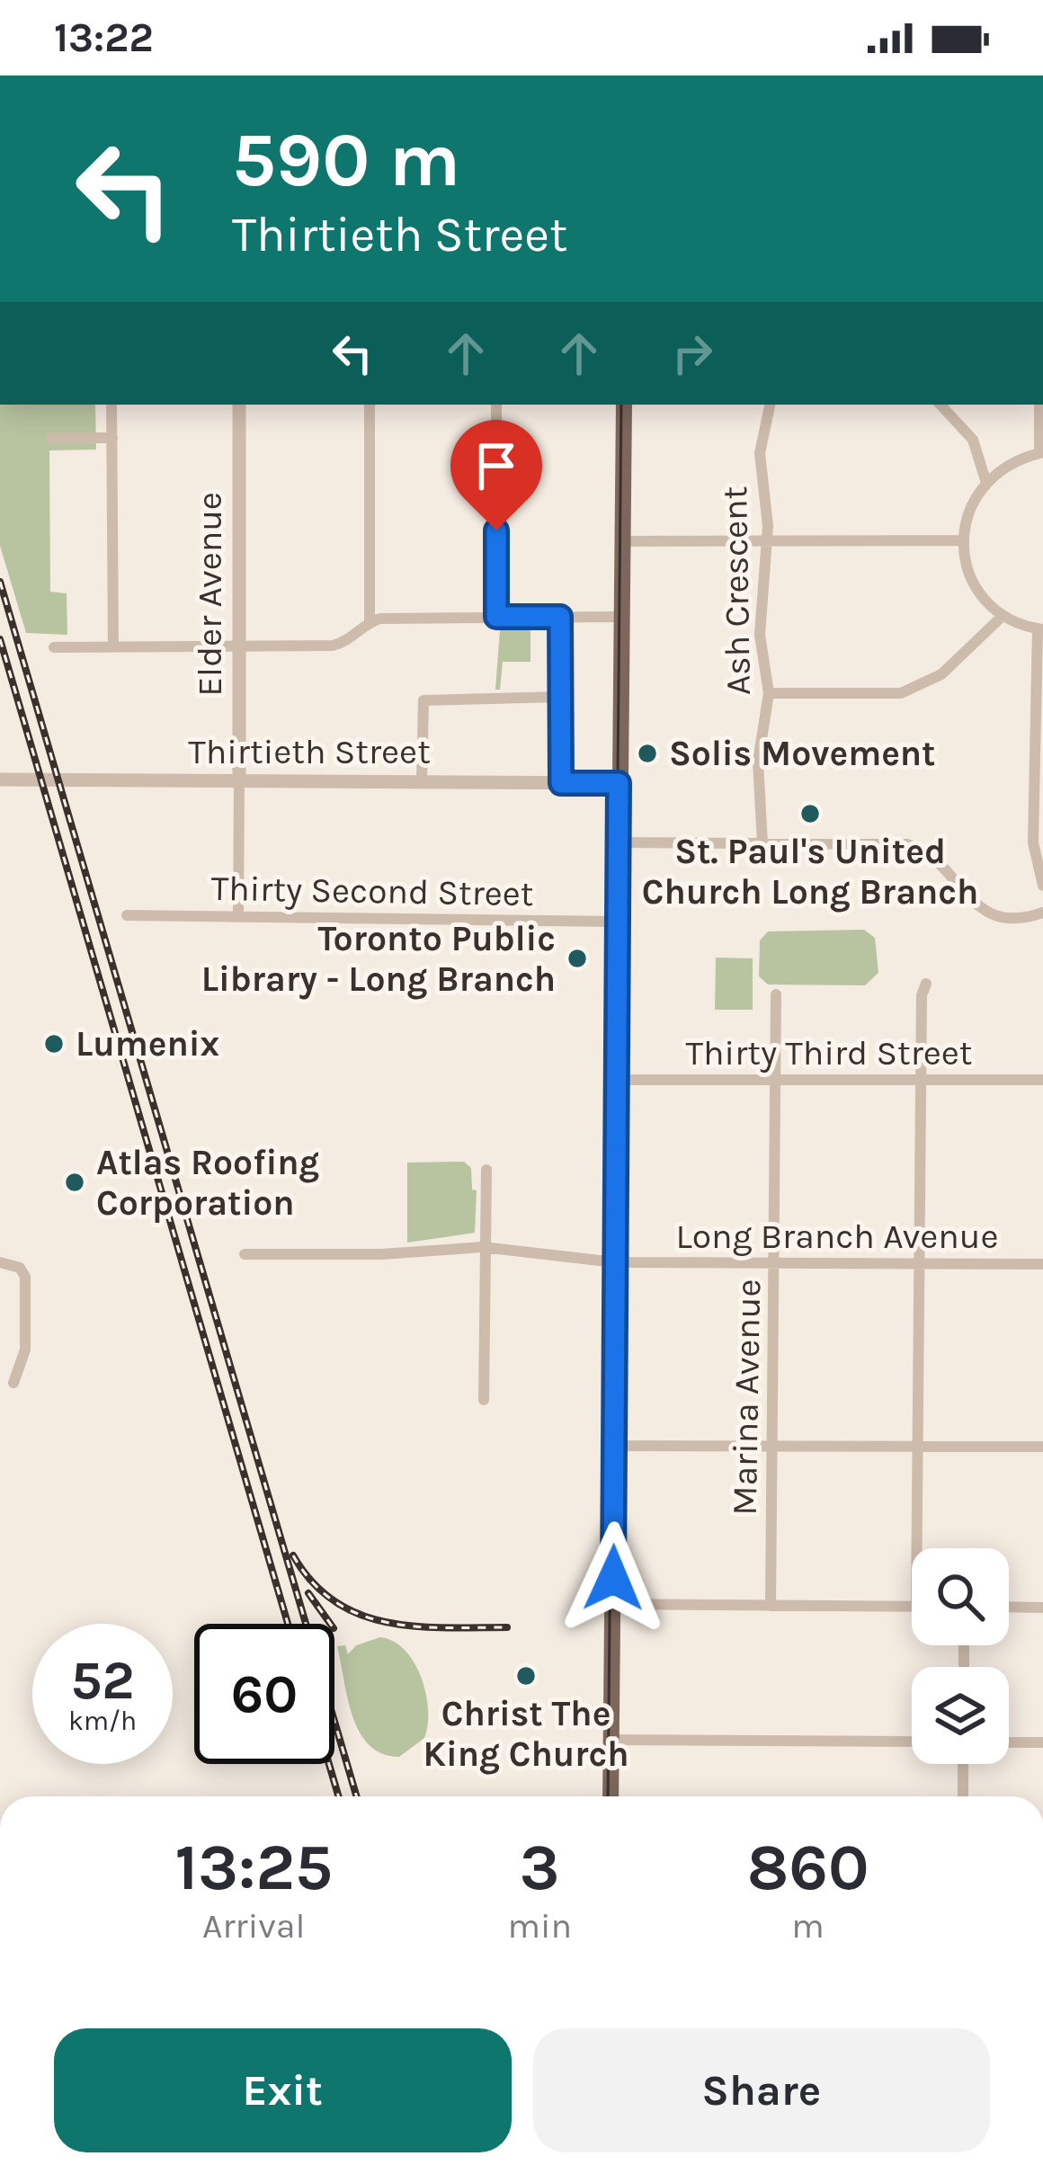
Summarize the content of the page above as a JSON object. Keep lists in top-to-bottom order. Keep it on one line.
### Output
{"streets":{"street":["Ash Crescent","Elder Avenue","Thirtieth Street","Thirty Second Street","Thirty Third Street","Long Branch Avenue","Marina Avenue"]},"crossings":[["Elder Avenue","Thirtieth Street"],["Elder Avenue","Thirty Second Street"],["Thirty Third Street","Marina Avenue"],["Long Branch Avenue","Marina Avenue"]],"places":["Solis Movement","St. Paul's United Church Long Branch","Toronto Public Library - Long Branch","Lumenix","Atlas Roofing Corporation","Christ The King Church"],"page":{"status":"13:22","turn":["590 m","Thirtieth Street"],"speed":"52 km/h","limit":"60","eta":["13:25","Arrival","3","min","860","m"],"buttons":["Exit","Share"]}}
